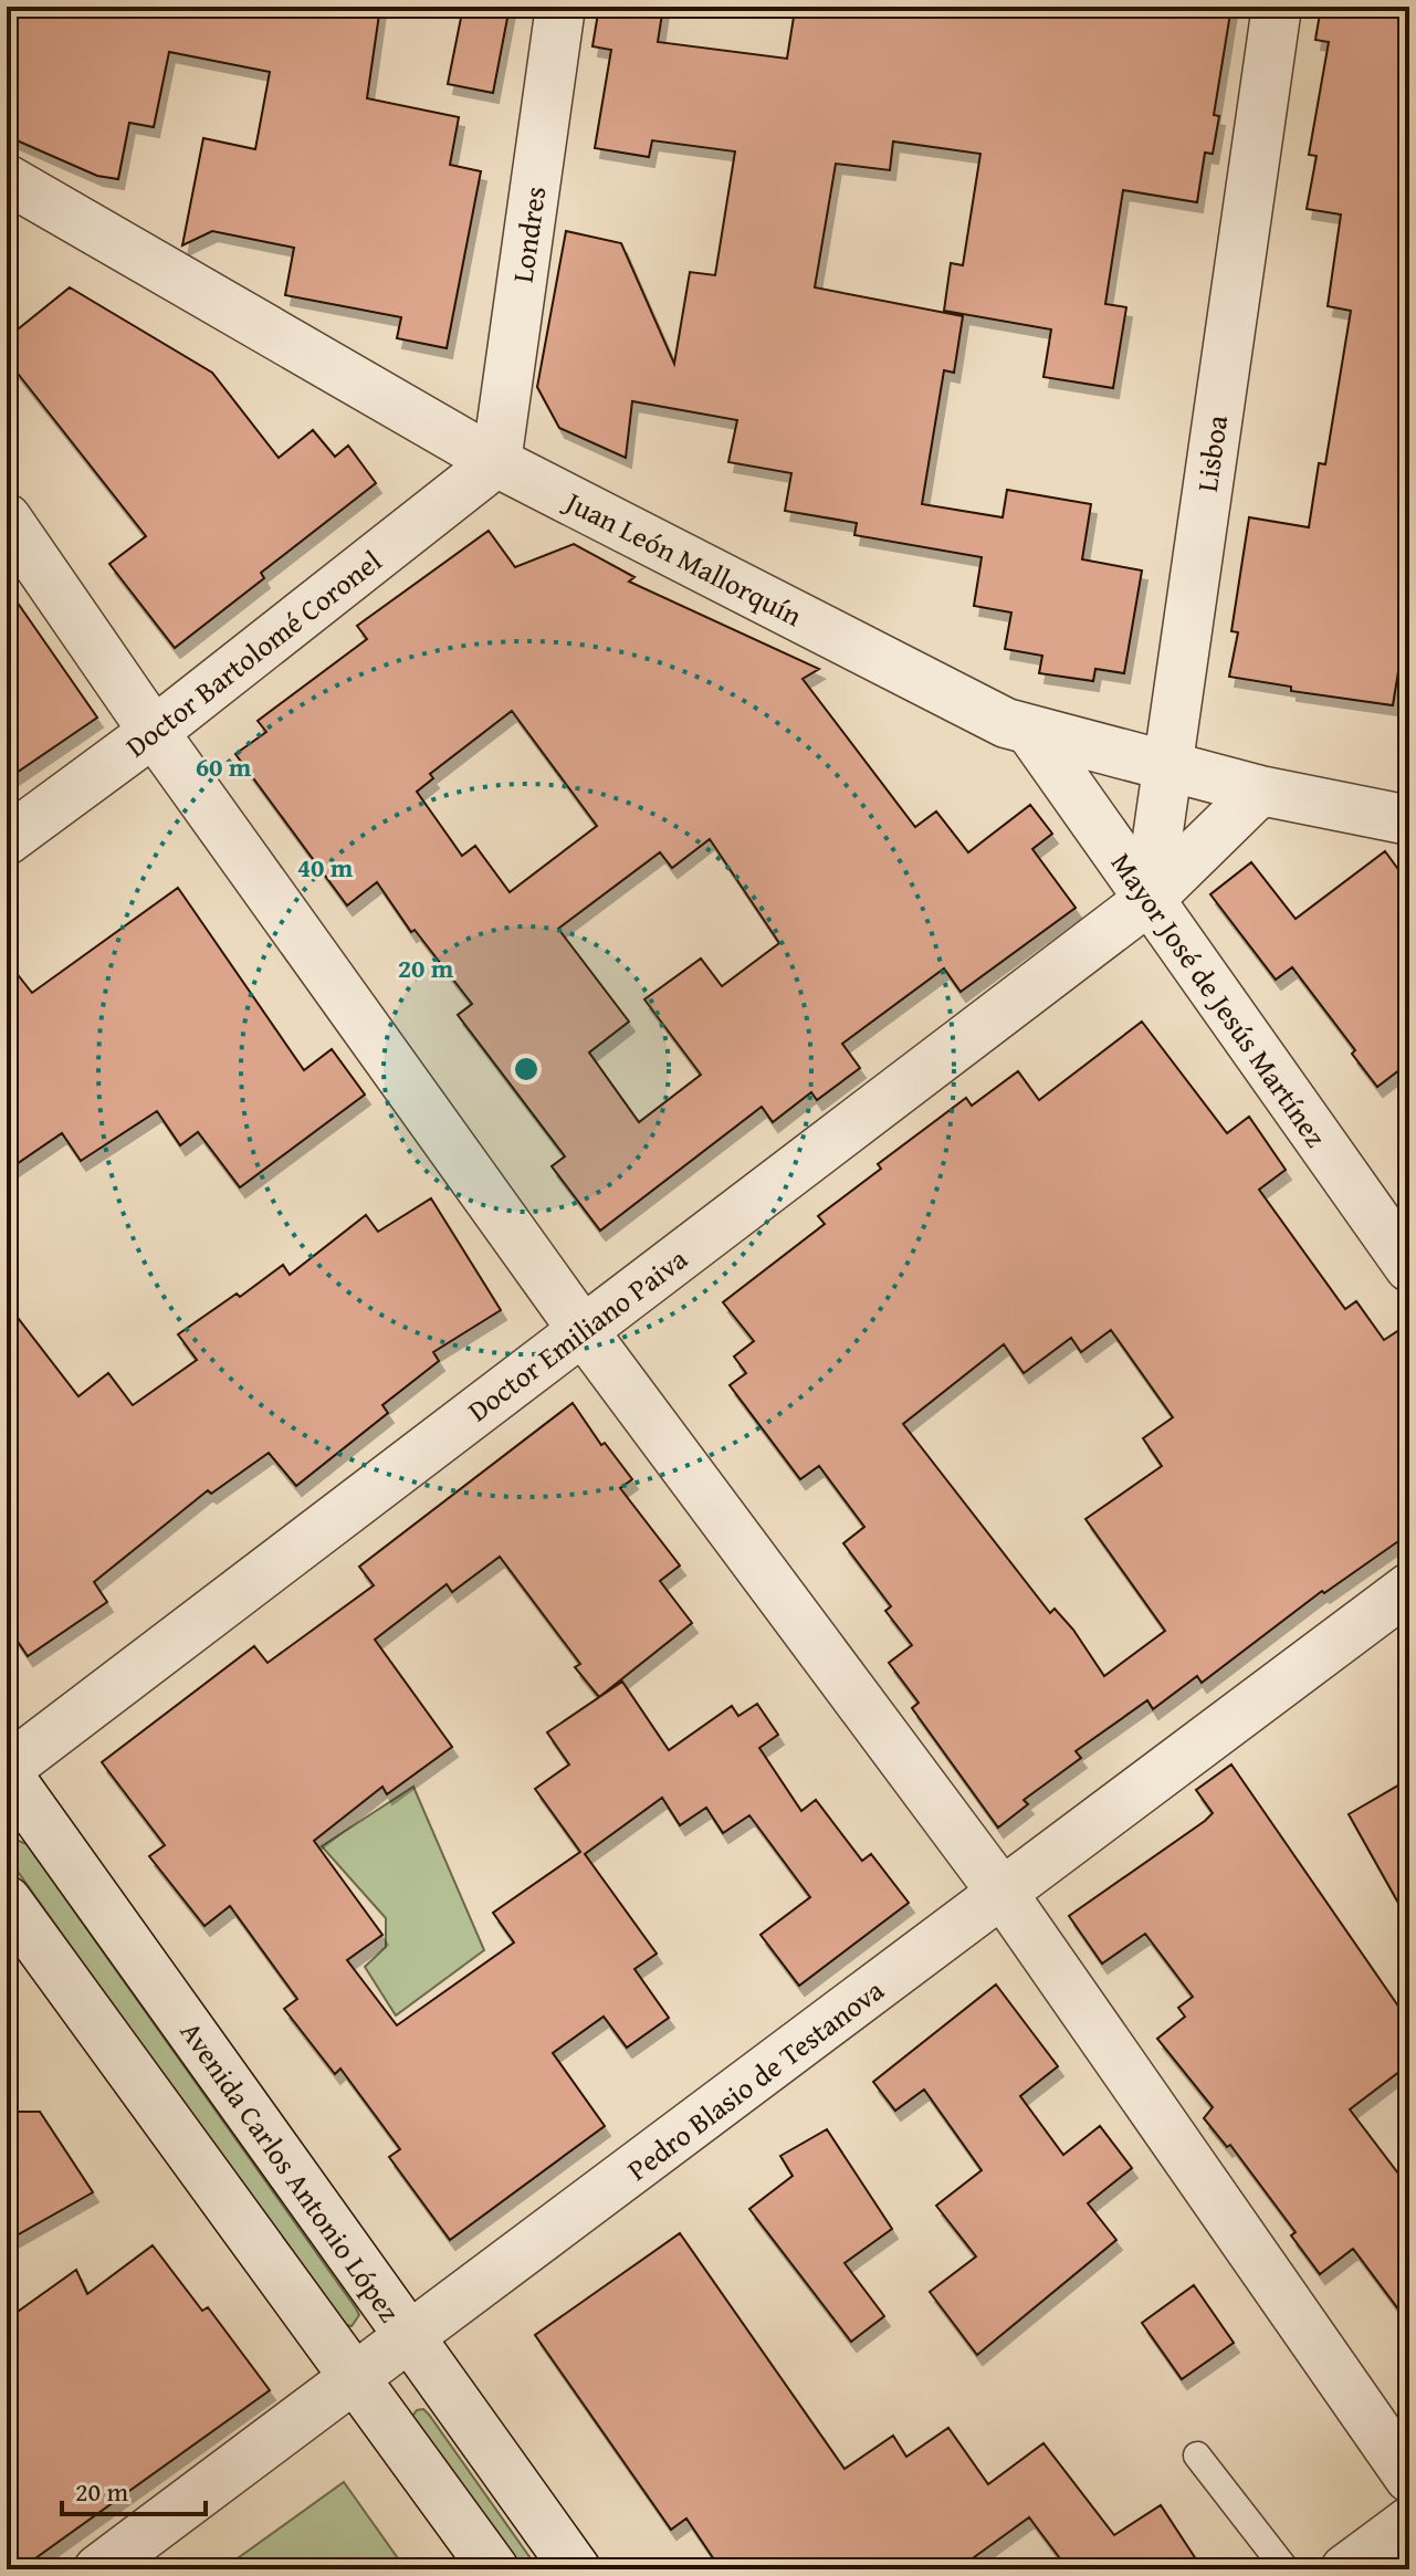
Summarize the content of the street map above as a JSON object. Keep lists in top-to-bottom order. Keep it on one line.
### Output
{"streets":{"street":["Londres","Lisboa","Juan León Mallorquín","Doctor Bartolomé Coronel","Mayor José de Jesús Martínez","Doctor Emiliano Paiva","Pedro Blasio de Testanova","Avenida Carlos Antonio López"]},"crossings":[["Londres","Juan León Mallorquín"],["Londres","Doctor Bartolomé Coronel"],["Lisboa","Juan León Mallorquín"],["Lisboa","Mayor José de Jesús Martínez"],["Lisboa","Doctor Emiliano Paiva"],["Juan León Mallorquín","Doctor Bartolomé Coronel"],["Juan León Mallorquín","Mayor José de Jesús Martínez"],["Juan León Mallorquín","Doctor Emiliano Paiva"],["Mayor José de Jesús Martínez","Doctor Emiliano Paiva"],["Doctor Emiliano Paiva","Avenida Carlos Antonio López"],["Pedro Blasio de Testanova","Avenida Carlos Antonio López"]],"scale_bar":"20 m","rings":["60 m","40 m","20 m"]}
